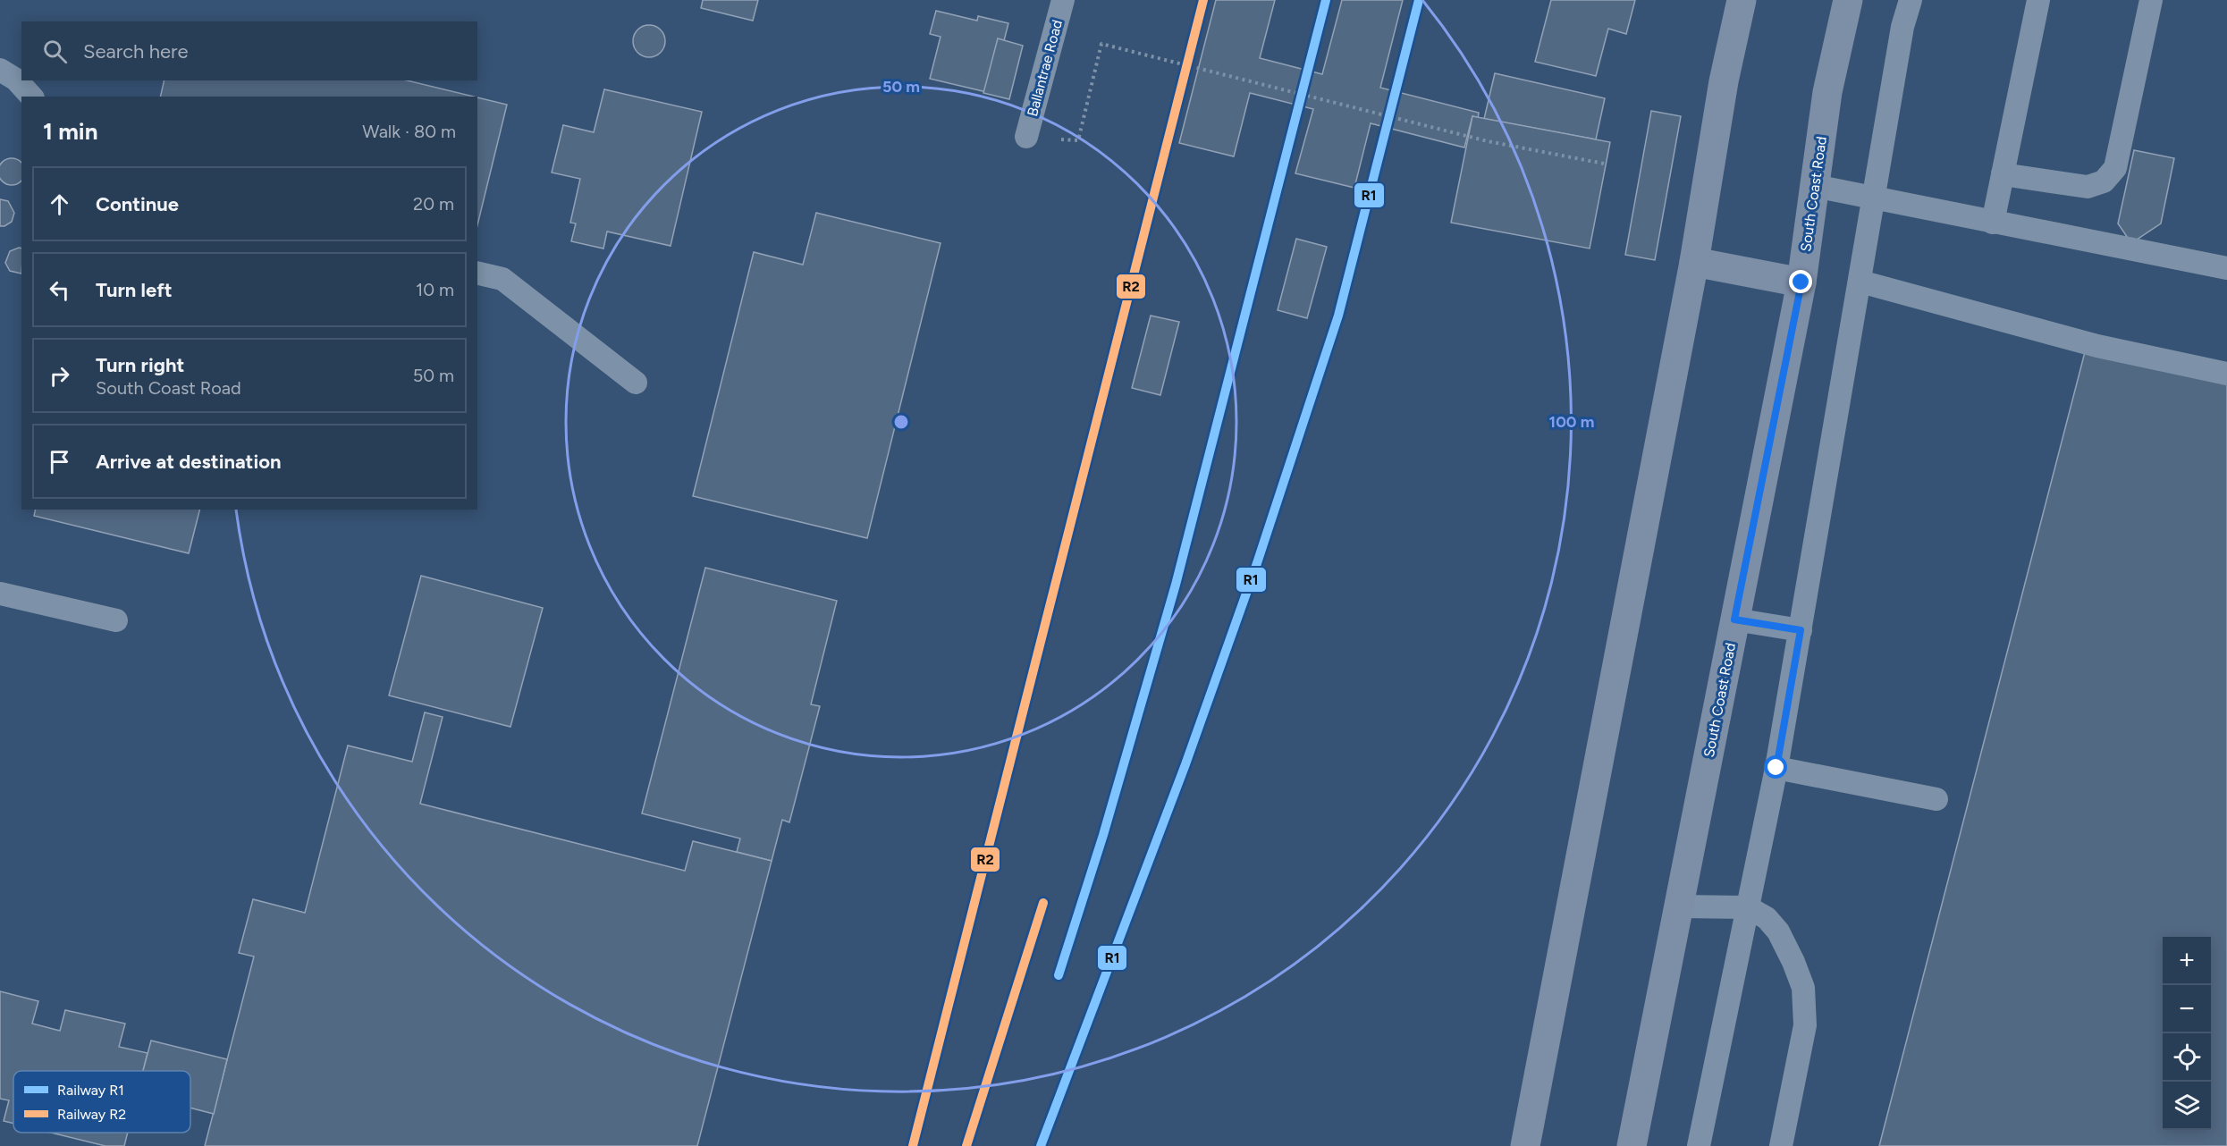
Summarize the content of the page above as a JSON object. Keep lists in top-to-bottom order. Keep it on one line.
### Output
{"streets":{"main road":["South Coast Road"],"lane":["Ballantrae Road"]},"lines":["rail line R1","rail line R2"],"legend":["Railway R1","Railway R2"],"page":{"search":"Search here","heading":["1 min","Walk · 80 m"],"list":[["Continue","20 m"],["Turn left","10 m"],["Turn right","South Coast Road","50 m"],"Arrive at destination"],"map_buttons":["+","−"]},"rings":["50 m","100 m"]}
